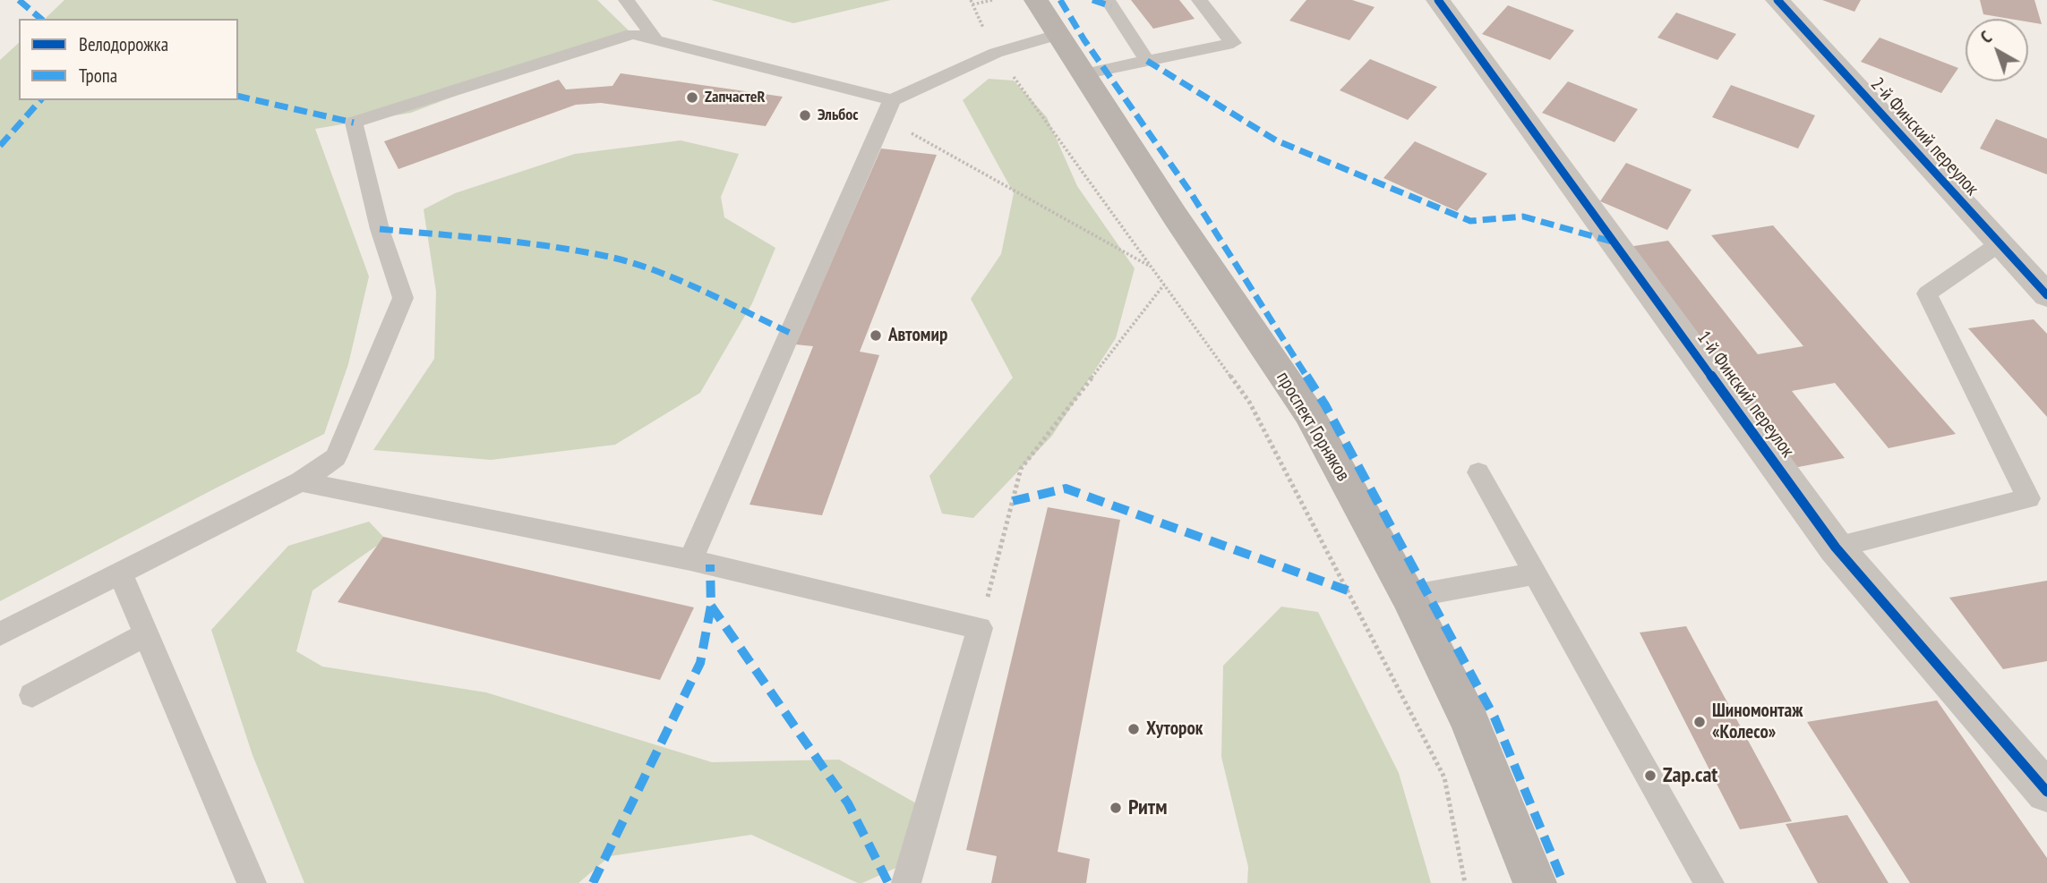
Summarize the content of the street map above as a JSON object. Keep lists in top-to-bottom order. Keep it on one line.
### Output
{"streets":{"main road":["проспект Горняков"],"street":["2-й Финский переулок","1-й Финский переулок"]},"places":["ZапчастеR","Эльбос","Автомир","Шиномонтаж «Колесо»","Хуторок","Zap.cat","Ритм"],"legend":["Велодорожка","Тропа"],"north":"top left"}
